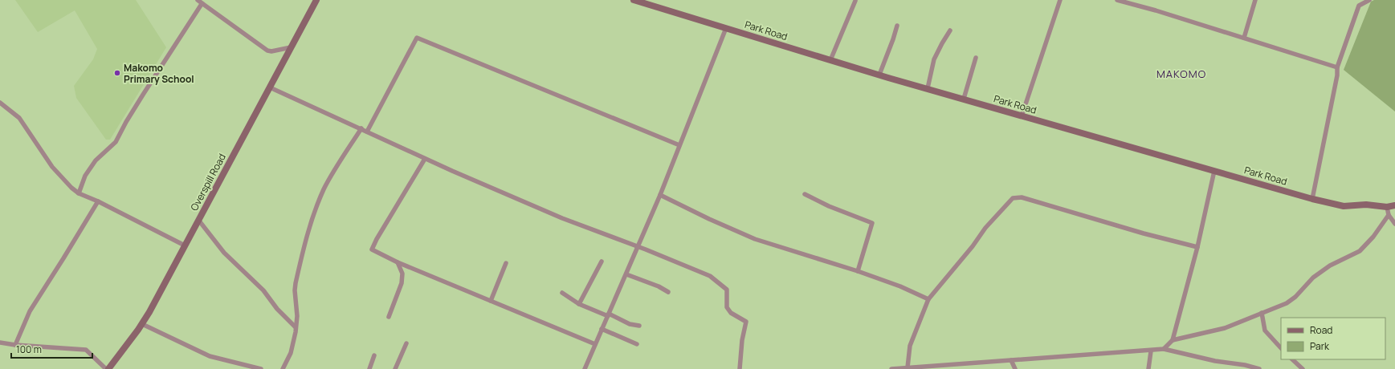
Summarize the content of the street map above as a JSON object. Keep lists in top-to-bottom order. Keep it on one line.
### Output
{"streets":{"street":["Park Road","Overspill Road"]},"districts":["MAKOMO"],"places":["Makomo Primary School"],"legend":["Road","Park"],"scale_bar":"100 m"}
